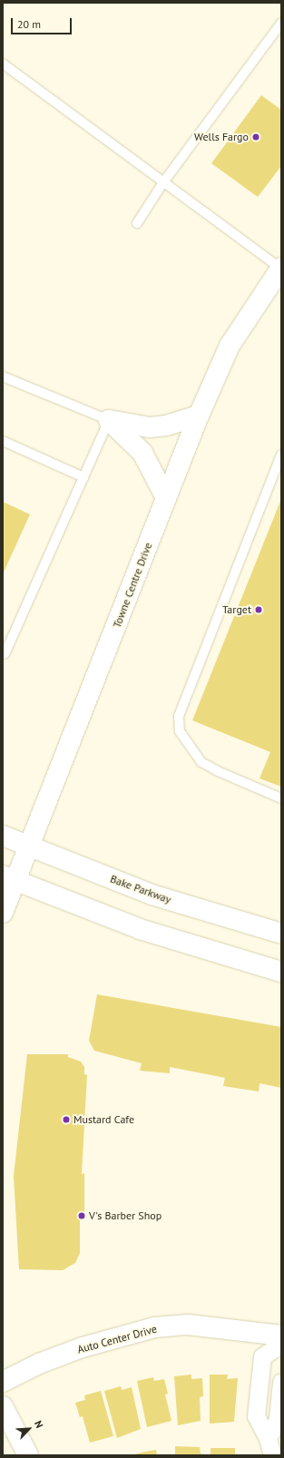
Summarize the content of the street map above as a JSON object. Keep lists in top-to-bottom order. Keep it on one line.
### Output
{"streets":{"main road":["Towne Centre Drive","Bake Parkway","Auto Center Drive"]},"crossings":[["Towne Centre Drive","Bake Parkway"]],"places":["Wells Fargo","Target","Mustard Cafe","V's Barber Shop"],"scale_bar":"20 m","north":"top right"}
